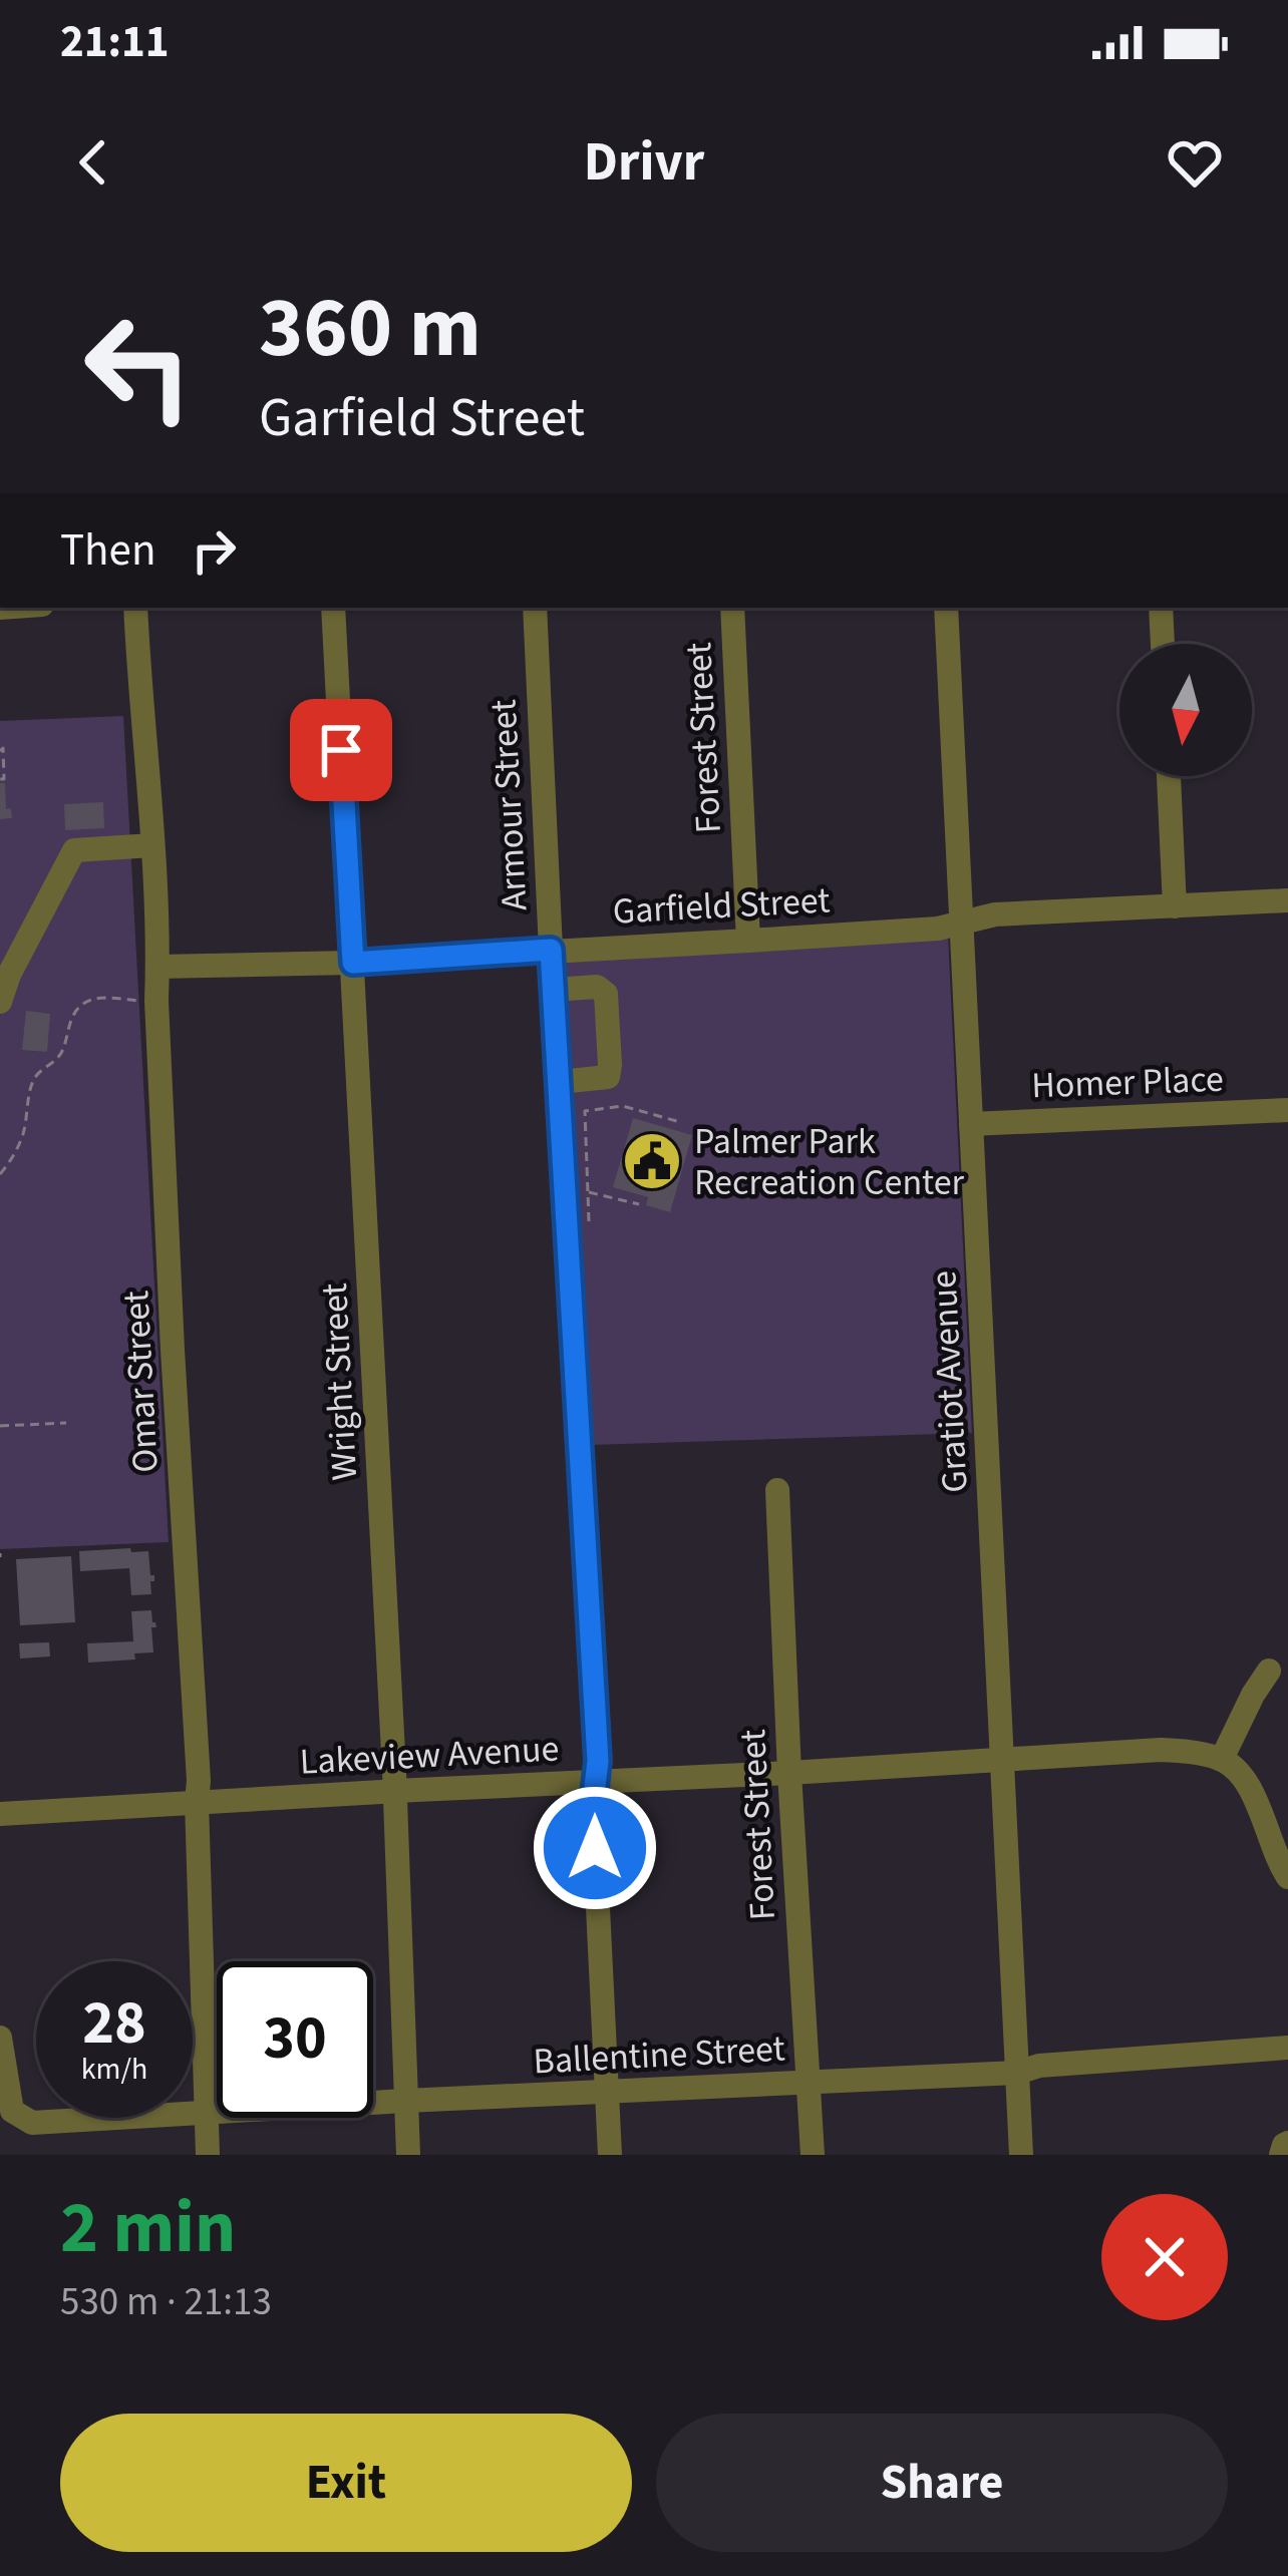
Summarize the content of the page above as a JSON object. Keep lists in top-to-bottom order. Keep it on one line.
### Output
{"streets":{"street":["Forest Street","Armour Street","Garfield Street","Homer Place","Omar Street","Wright Street","Gratiot Avenue","Lakeview Avenue","Ballentine Street"]},"crossings":[["Forest Street","Garfield Street"],["Forest Street","Lakeview Avenue"],["Forest Street","Ballentine Street"],["Armour Street","Garfield Street"],["Armour Street","Lakeview Avenue"],["Armour Street","Ballentine Street"],["Garfield Street","Omar Street"],["Garfield Street","Wright Street"],["Garfield Street","Gratiot Avenue"],["Homer Place","Gratiot Avenue"],["Omar Street","Lakeview Avenue"],["Omar Street","Ballentine Street"],["Wright Street","Lakeview Avenue"],["Wright Street","Ballentine Street"],["Gratiot Avenue","Lakeview Avenue"],["Gratiot Avenue","Ballentine Street"]],"places":{"public building":["Palmer Park Recreation Center"]},"north":"bottom","page":{"status":"21:11","header":"Drivr","turn":["360 m","Garfield Street"],"then":"Then","speed":"28 km/h","limit":"30","heading":["2 min","530 m · 21:13"],"buttons":["Exit","Share"]}}
